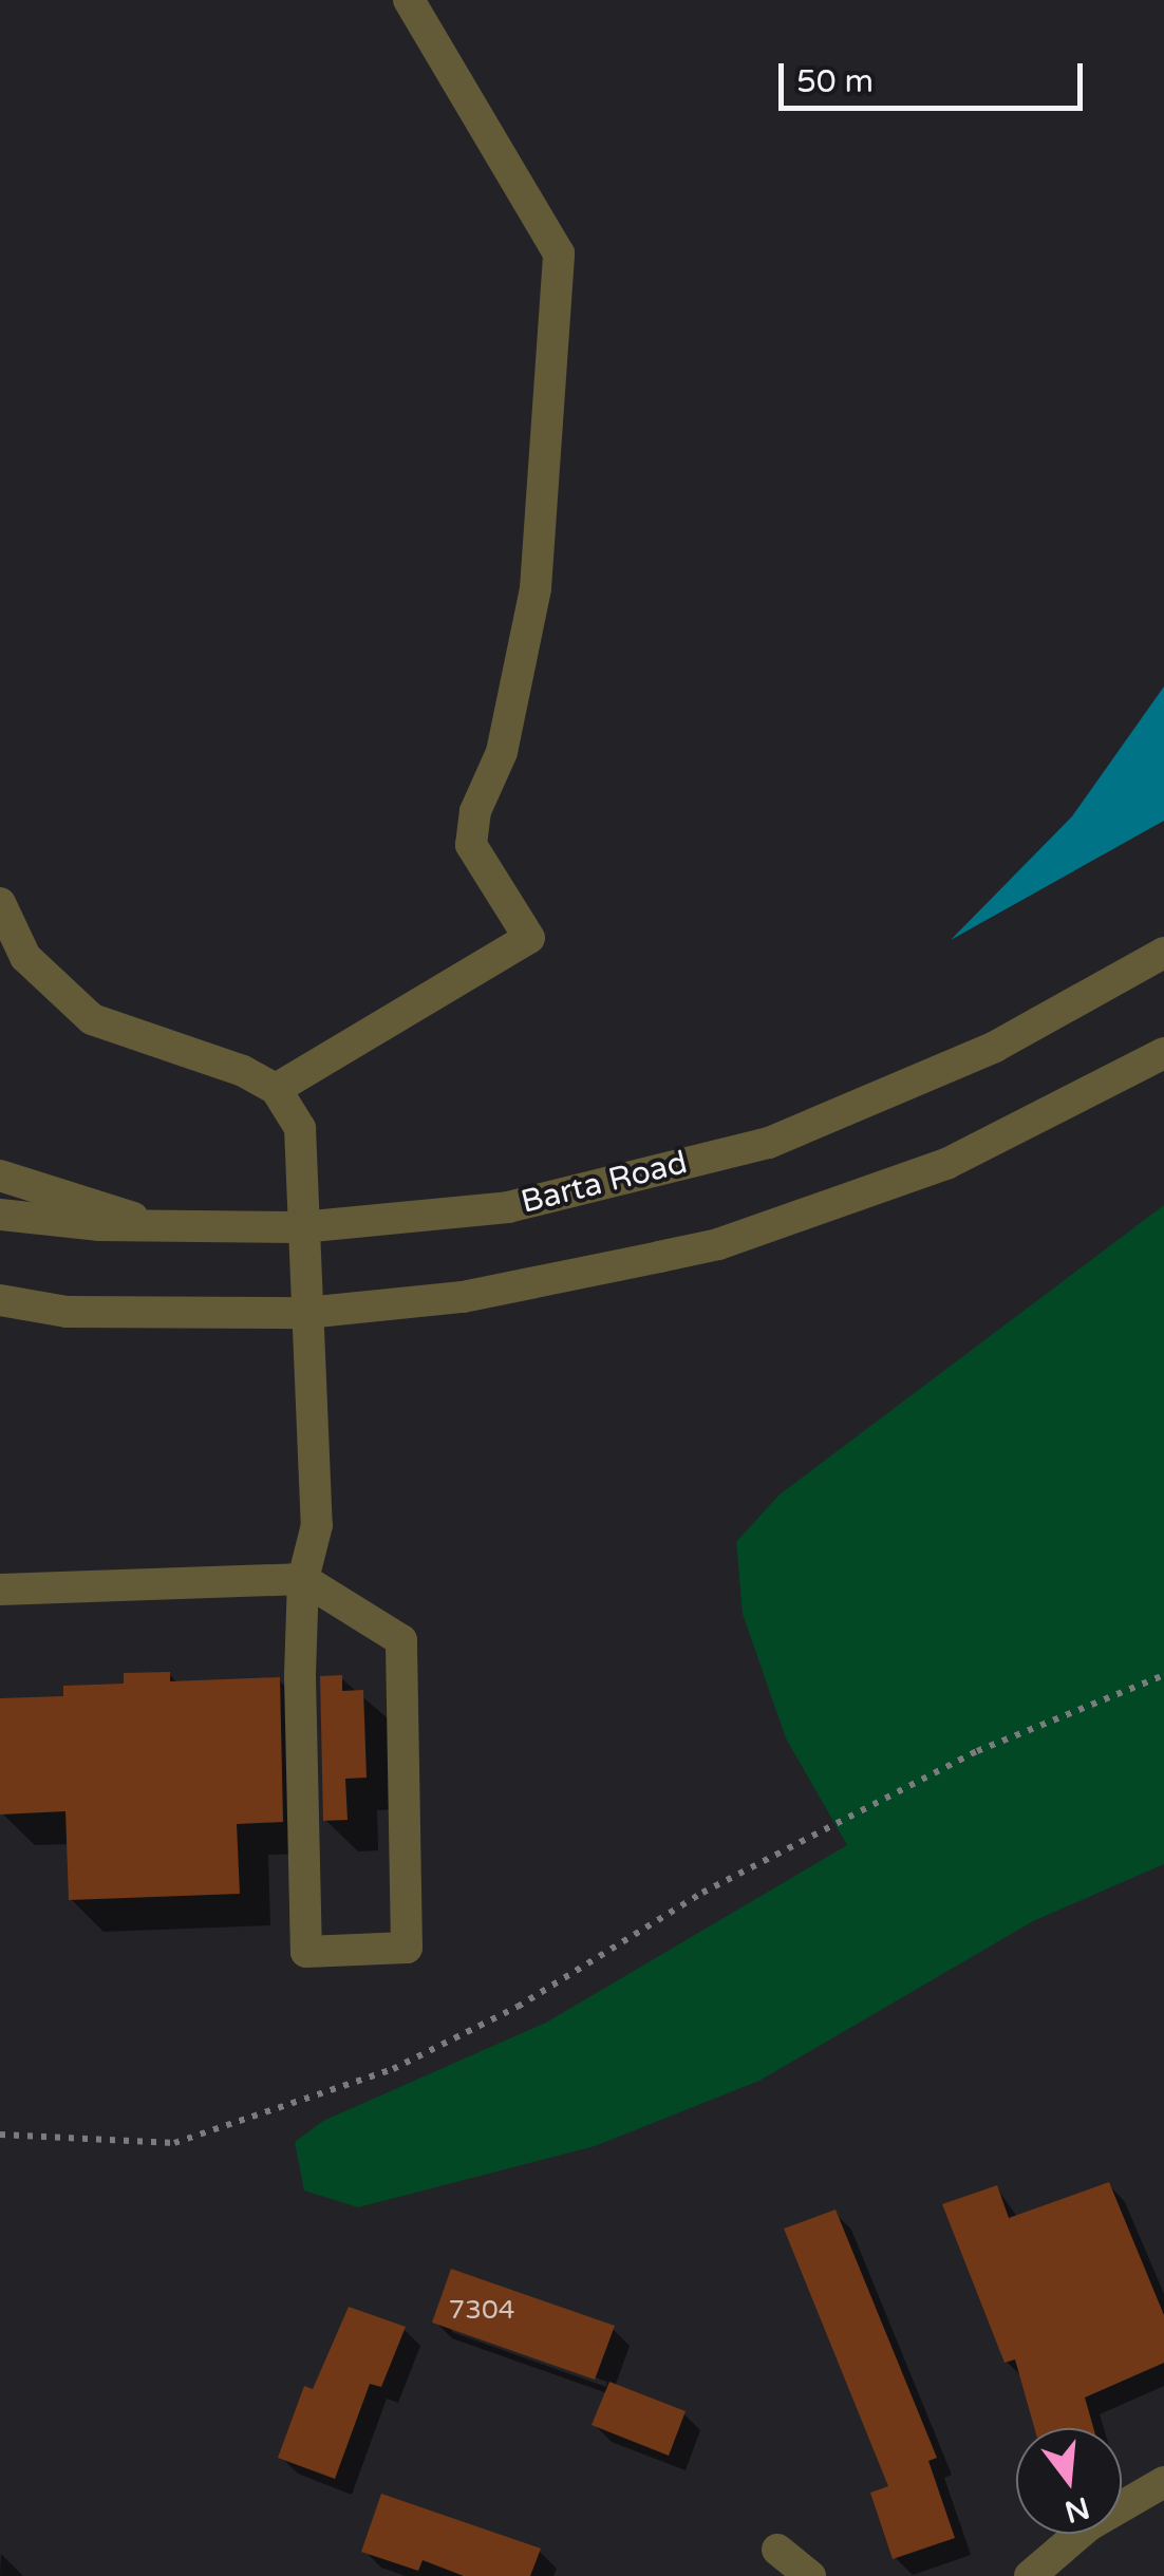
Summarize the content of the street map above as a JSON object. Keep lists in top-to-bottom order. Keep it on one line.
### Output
{"streets":{"street":["Barta Road"]},"house_numbers":["7304"],"scale_bar":"50 m","north":"bottom"}
